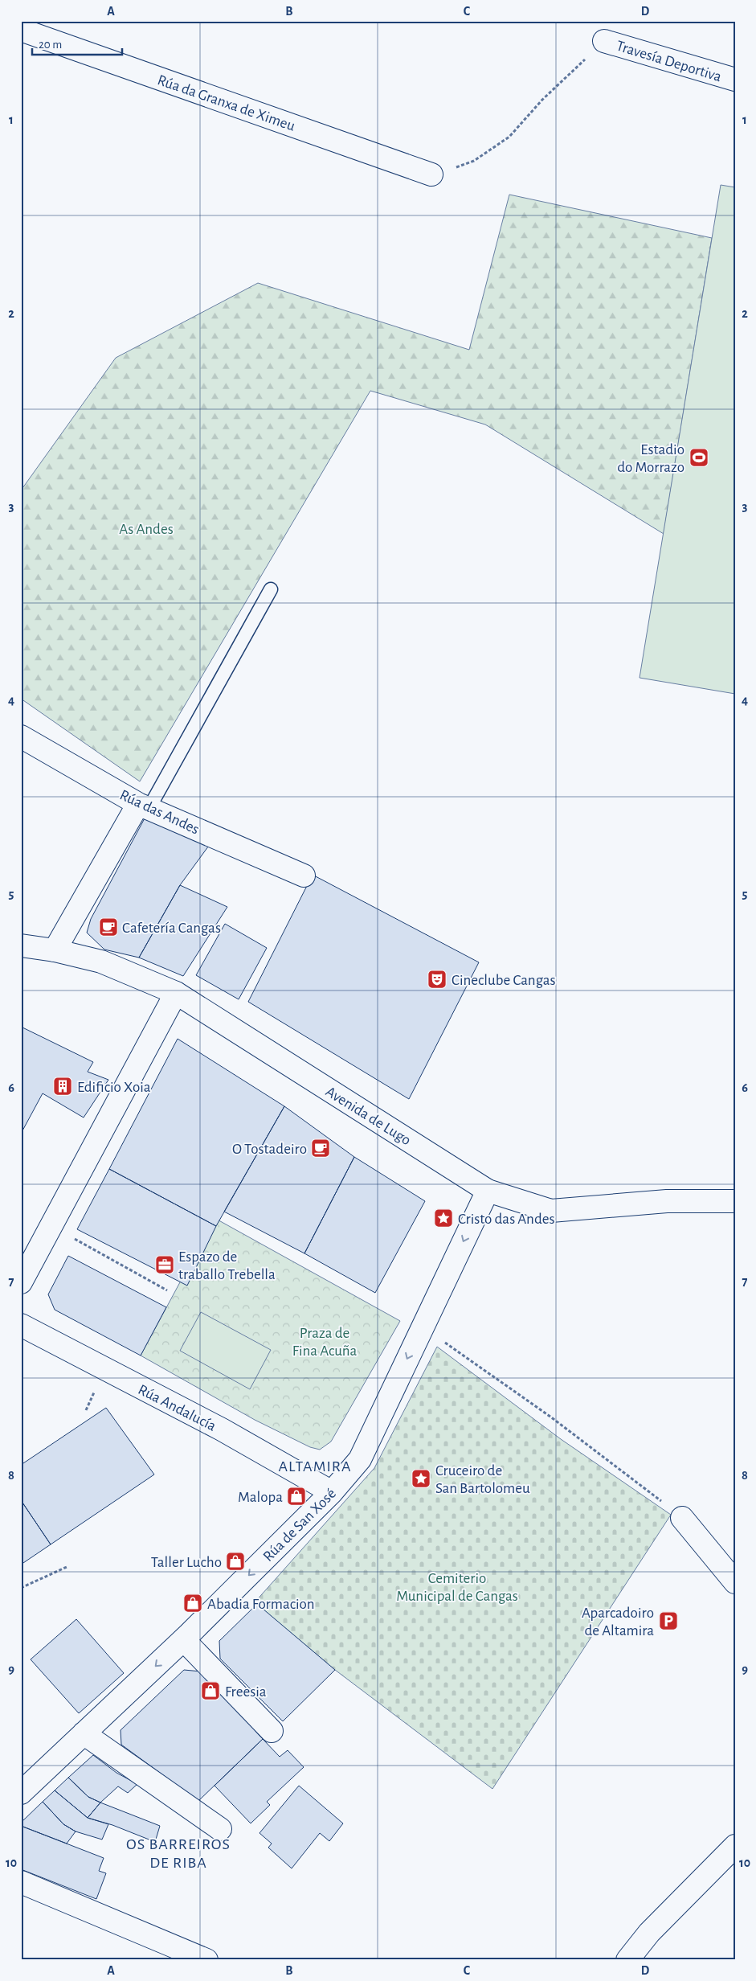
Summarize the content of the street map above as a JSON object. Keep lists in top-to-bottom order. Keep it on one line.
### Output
{"streets":{"street":["Travesía Deportiva","Rúa da Granxa de Ximeu","Rúa das Andes","Avenida de Lugo","Rúa Andalucía","Rúa de San Xosé"]},"crossings":[["Avenida de Lugo","Rúa de San Xosé"],["Rúa Andalucía","Rúa de San Xosé"]],"one_way":["Rúa de San Xosé"],"districts":["ALTAMIRA","OS BARREIROS DE RIBA"],"parks":["As Andes","Praza de Fina Acuña","Cemiterio Municipal de Cangas"],"places":{"sports":["Estadio do Morrazo"],"cafe":["Cafetería Cangas","O Tostadeiro"],"theatre":["Cineclube Cangas"],"building":["Edificio Xoia"],"place":["Cristo das Andes","Cruceiro de San Bartolomeu"],"office":["Espazo de traballo Trebella"],"shop":["Malopa","Taller Lucho","Abadia Formacion","Freesia"],"parking":["Aparcadoiro de Altamira"]},"scale_bar":"20 m","grid":{"columns":["A","B","C","D"],"rows":["1","2","3","4","5","6","7","8","9","10"]}}
